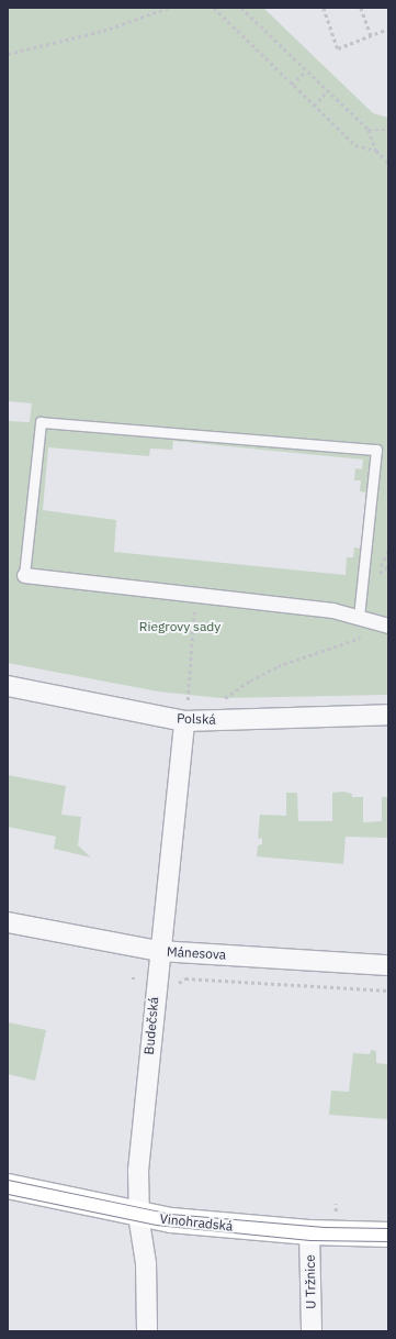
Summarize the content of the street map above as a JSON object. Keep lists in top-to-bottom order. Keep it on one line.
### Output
{"streets":{"main road":["Vinohradská"],"street":["Polská","Mánesova","Budečská","U Tržnice"]},"crossings":[["Polská","Budečská"],["Mánesova","Budečská"],["Budečská","Vinohradská"],["Vinohradská","U Tržnice"]],"parks":["Riegrovy sady"]}
